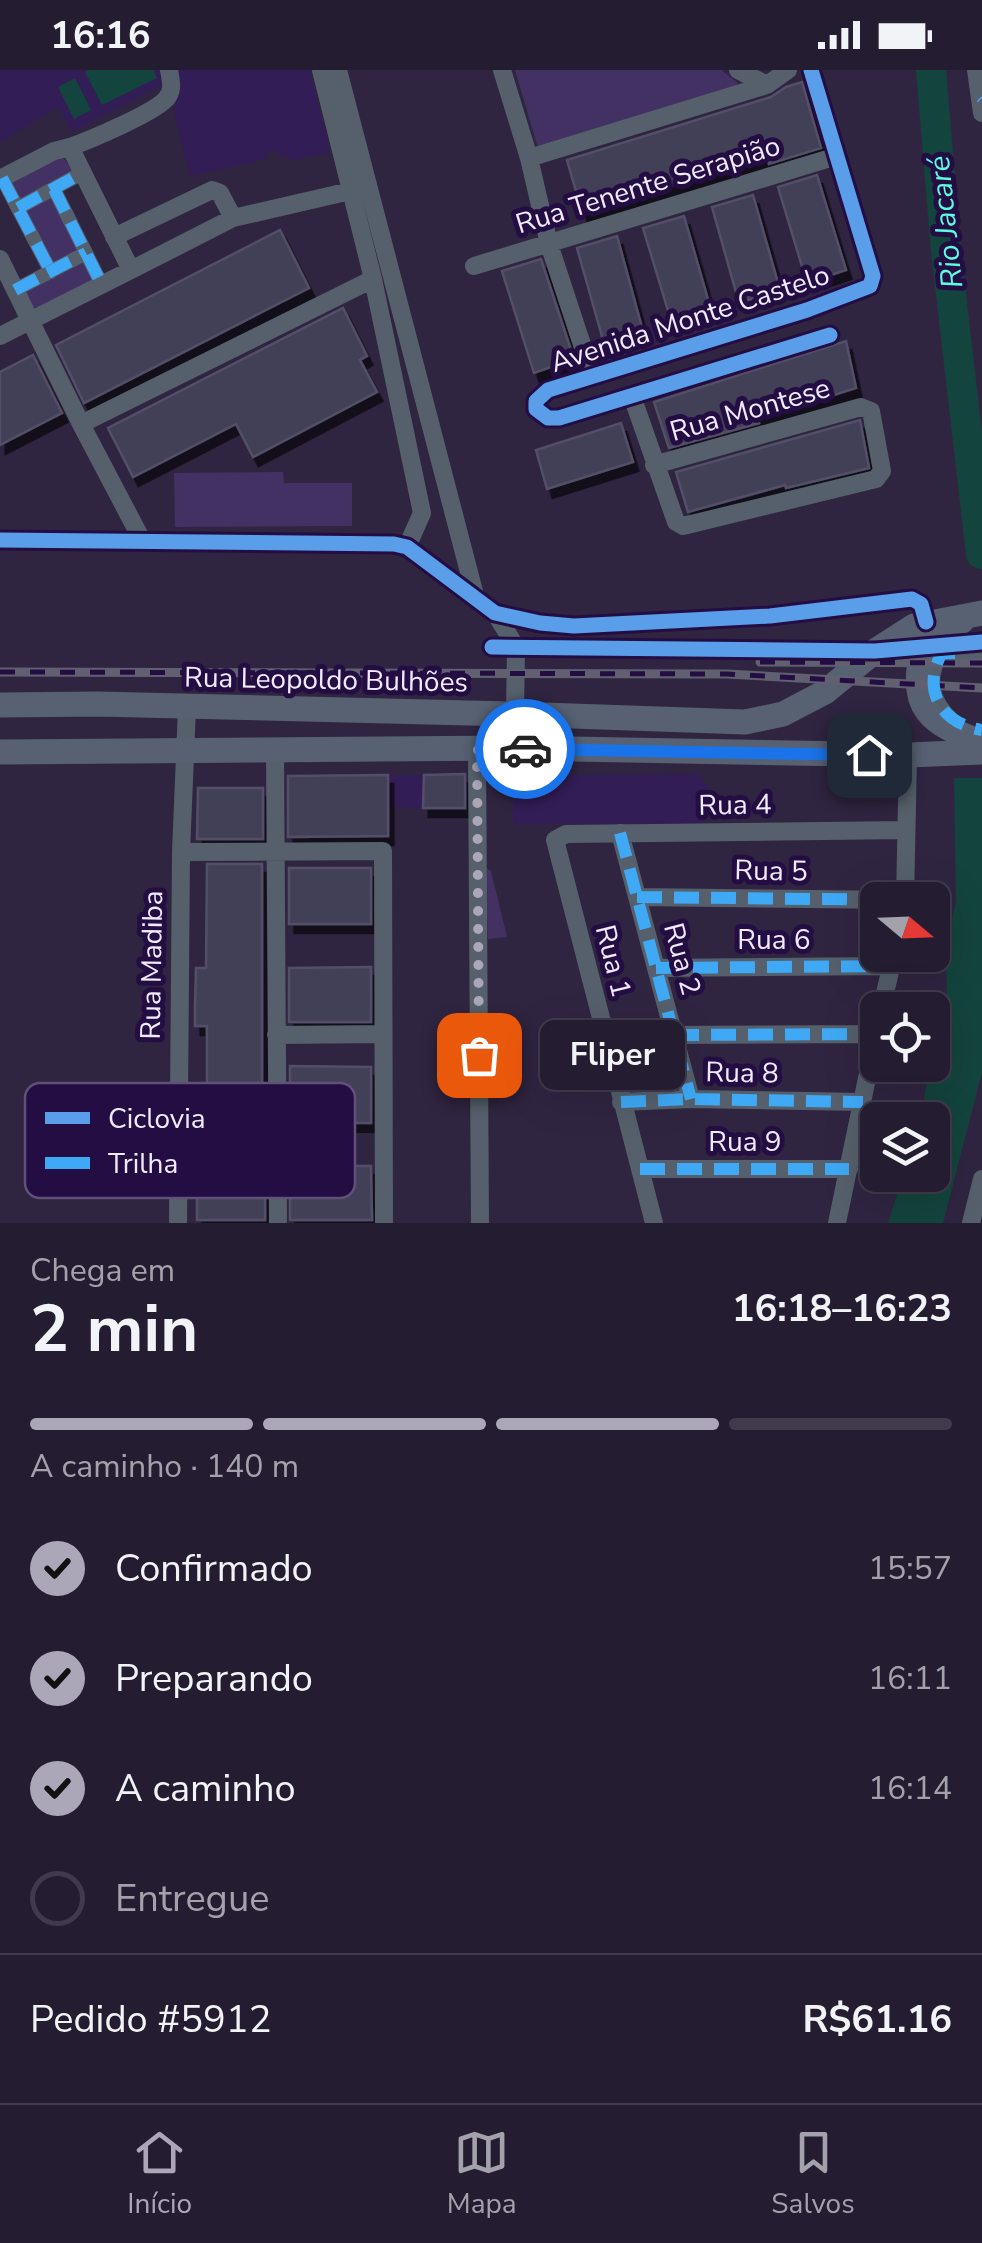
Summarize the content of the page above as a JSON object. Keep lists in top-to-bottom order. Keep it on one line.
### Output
{"streets":{"main road":["Rua Leopoldo Bulhões"],"street":["Rua Tenente Serapião","Avenida Monte Castelo","Rua Montese","Rua 4","Rua 5","Rua 6","Rua 2","Rua 1","Rua Madiba","Rua 8","Rua 9"]},"crossings":[["Rua Tenente Serapião","Avenida Monte Castelo"],["Rua Leopoldo Bulhões","Rua Madiba"],["Rua 4","Rua 2"],["Rua 4","Rua 1"],["Rua 5","Rua 2"],["Rua 6","Rua 2"],["Rua 2","Rua 8"],["Rua 1","Rua 8"],["Rua 1","Rua 9"]],"water":["Rio Jacaré"],"places":["Fliper"],"legend":["Ciclovia","Trilha"],"north":"right","page":{"status":"16:16","bubble":"Fliper","heading":["2 min","Chega em","16:18–16:23"],"panel":["Pedido #5912","R$61.16"],"bar":"A caminho · 140 m","list":[["Confirmado","15:57"],["Preparando","16:11"],["A caminho","16:14"],"Entregue"],"tabs":["Início","Mapa","Salvos"]}}
